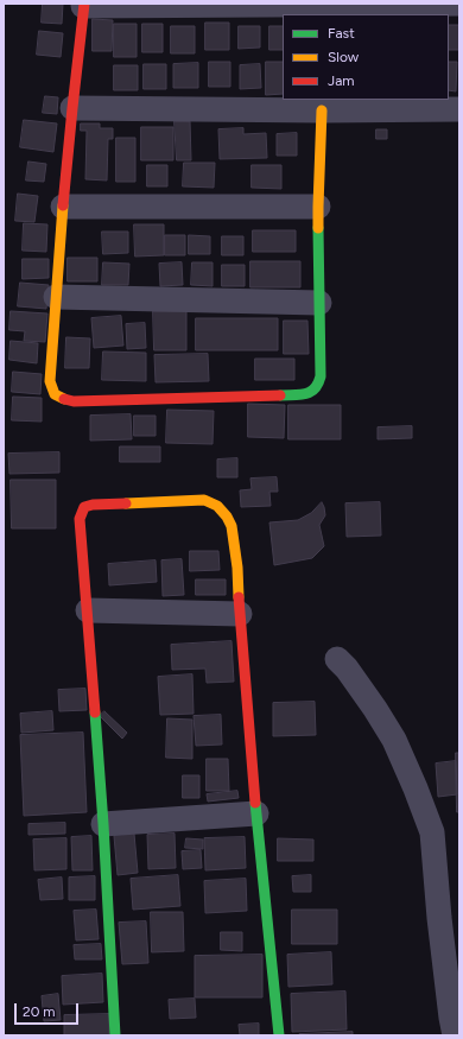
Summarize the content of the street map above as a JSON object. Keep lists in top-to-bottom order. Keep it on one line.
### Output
{"legend":["Fast","Slow","Jam"],"scale_bar":"20 m"}
